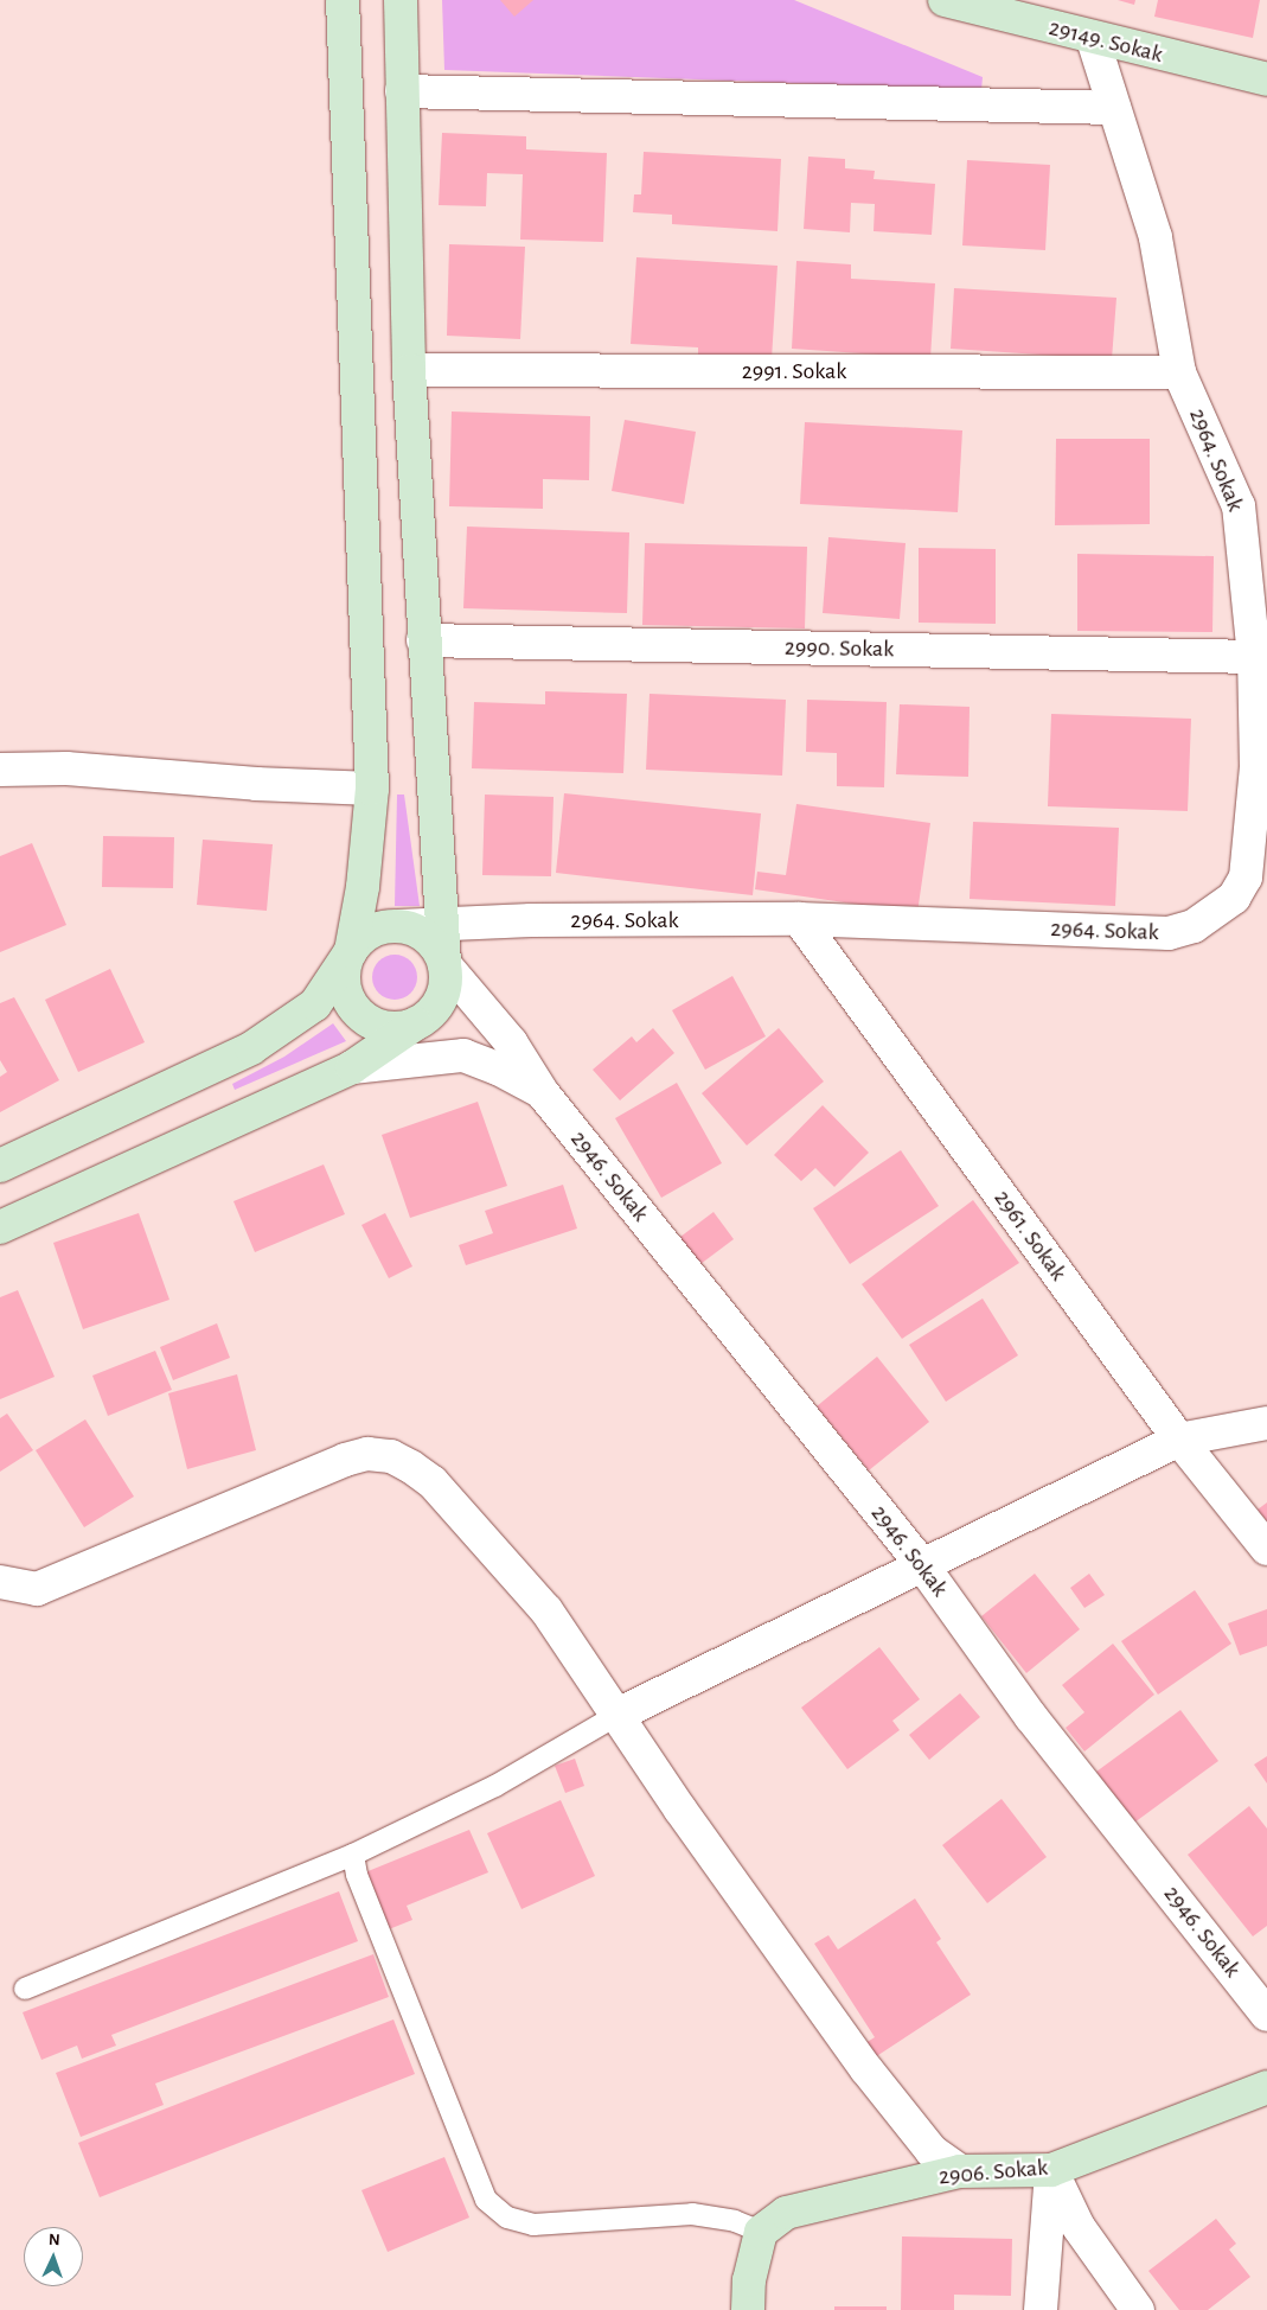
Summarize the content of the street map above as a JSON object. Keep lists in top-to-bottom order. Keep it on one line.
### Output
{"streets":{"main road":["29149. Sokak","2906. Sokak"],"street":["2991. Sokak","2964. Sokak","2990. Sokak","2946. Sokak","2961. Sokak"]},"crossings":[["29149. Sokak","2964. Sokak"],["2991. Sokak","2964. Sokak"],["2964. Sokak","2990. Sokak"],["2964. Sokak","2946. Sokak"],["2964. Sokak","2961. Sokak"]],"north":"top"}
